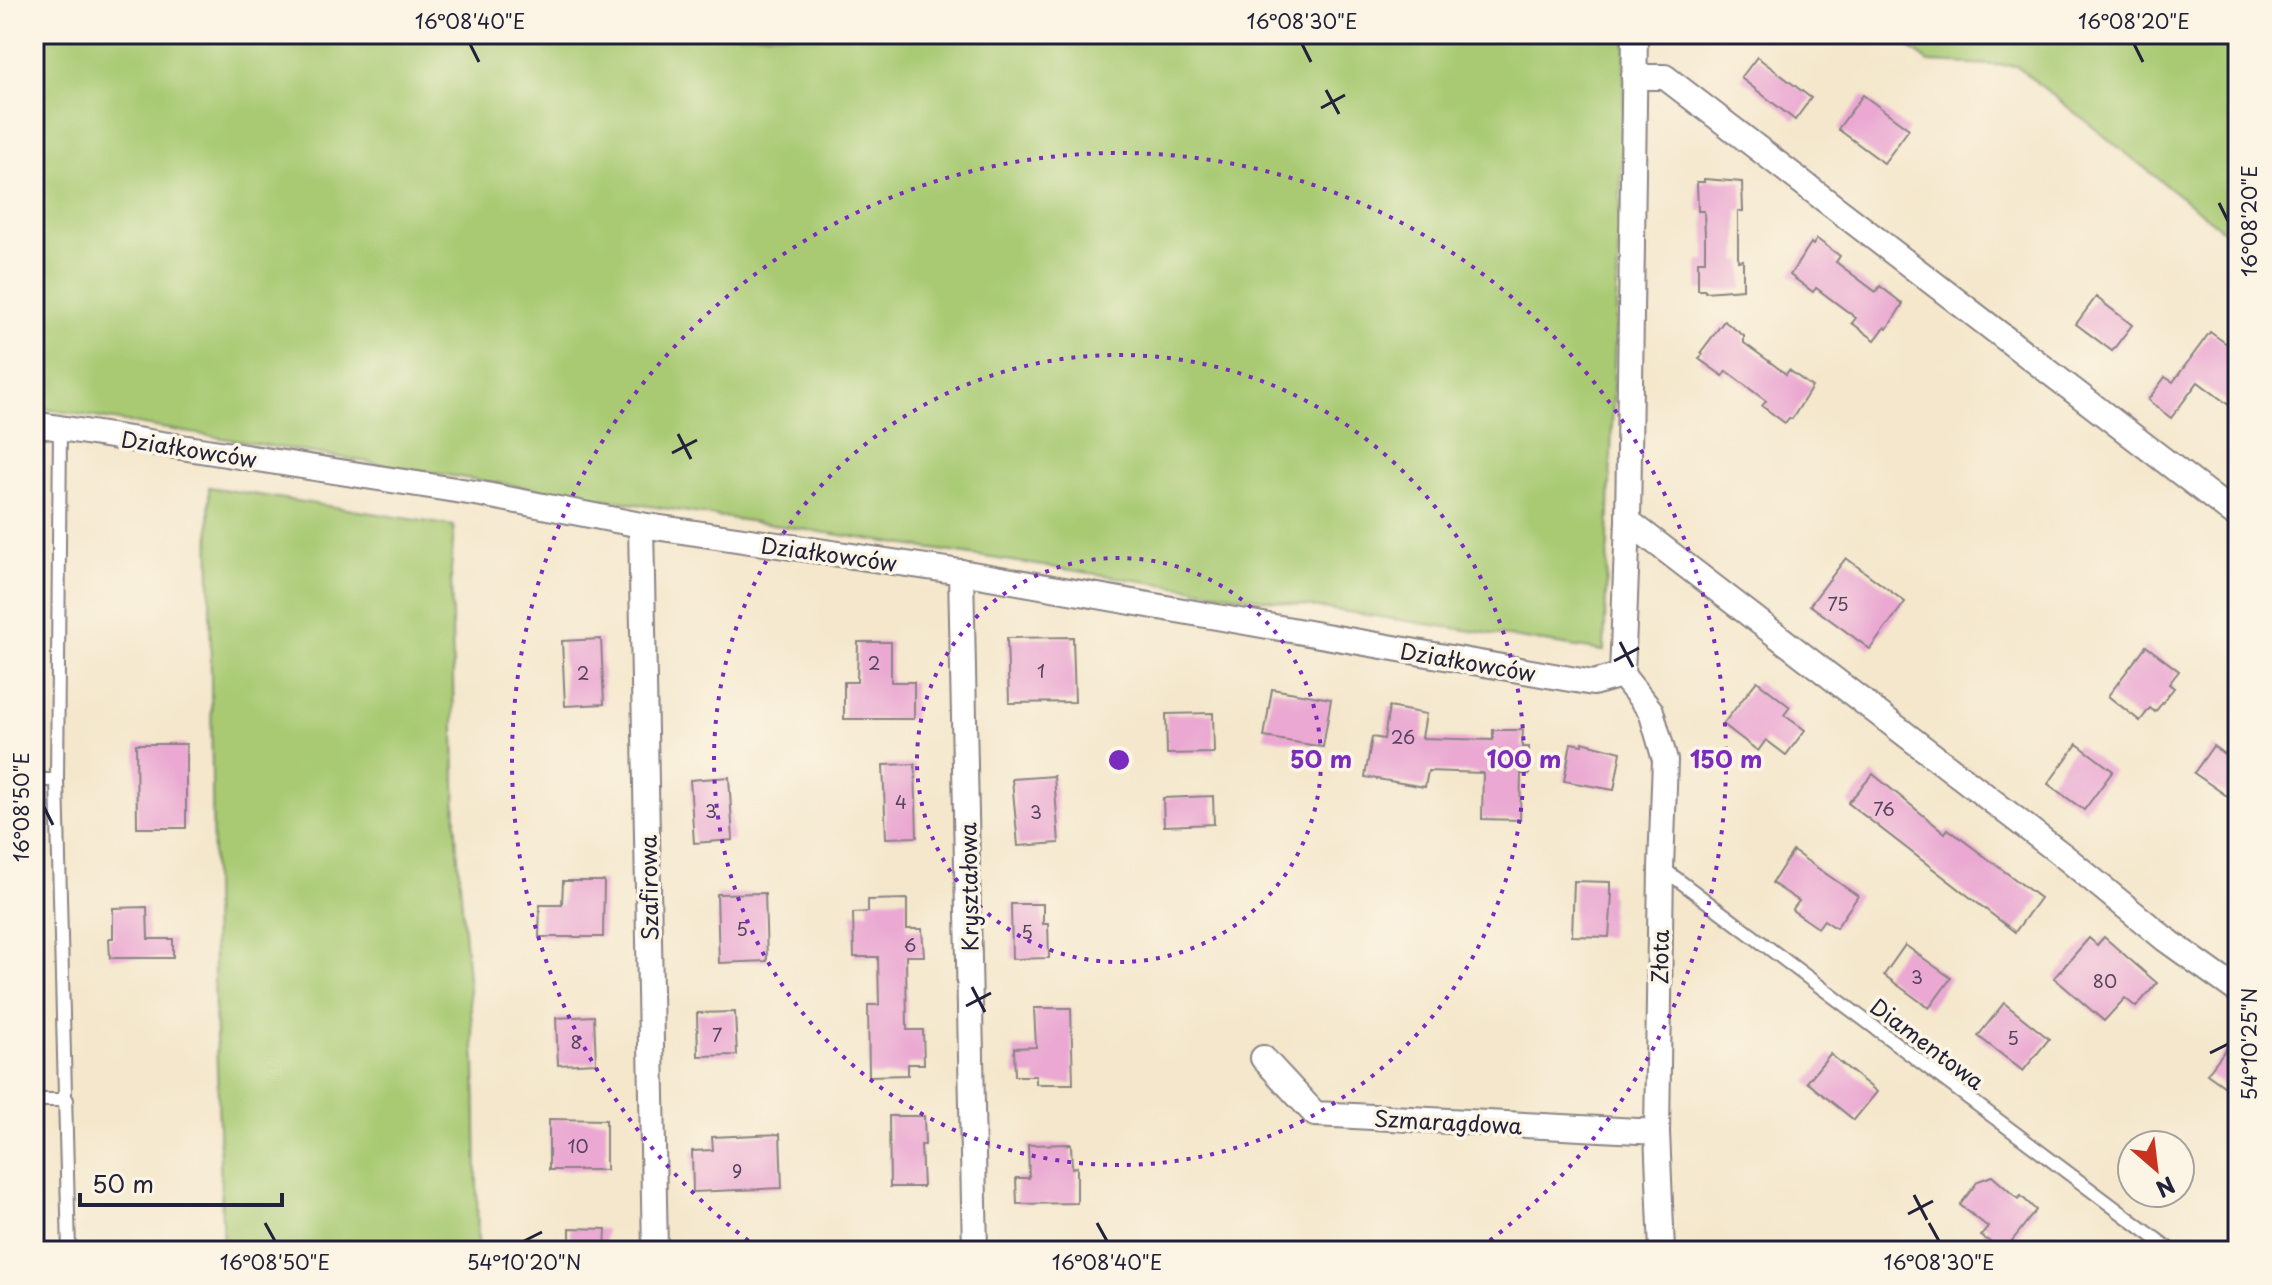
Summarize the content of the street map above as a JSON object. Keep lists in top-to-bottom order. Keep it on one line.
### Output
{"streets":{"street":["Działkowców","Kryształowa","Szafirowa","Złota","Szmaragdowa"],"lane":["Diamentowa"]},"crossings":[["Działkowców","Kryształowa"],["Działkowców","Szafirowa"],["Działkowców","Złota"],["Złota","Diamentowa"],["Złota","Szmaragdowa"]],"house_numbers":["75","2","1","2","26","4","76","3","3","5","5","6","3","80","7","5","8","10","9"],"scale_bar":"50 m","north":"bottom right","coordinates":["16°08'40\"E","16°08'30\"E","16°08'20\"E","16°08'50\"E","54°10'25\"N","54°10'20\"N"],"rings":["50 m","100 m","150 m"]}
